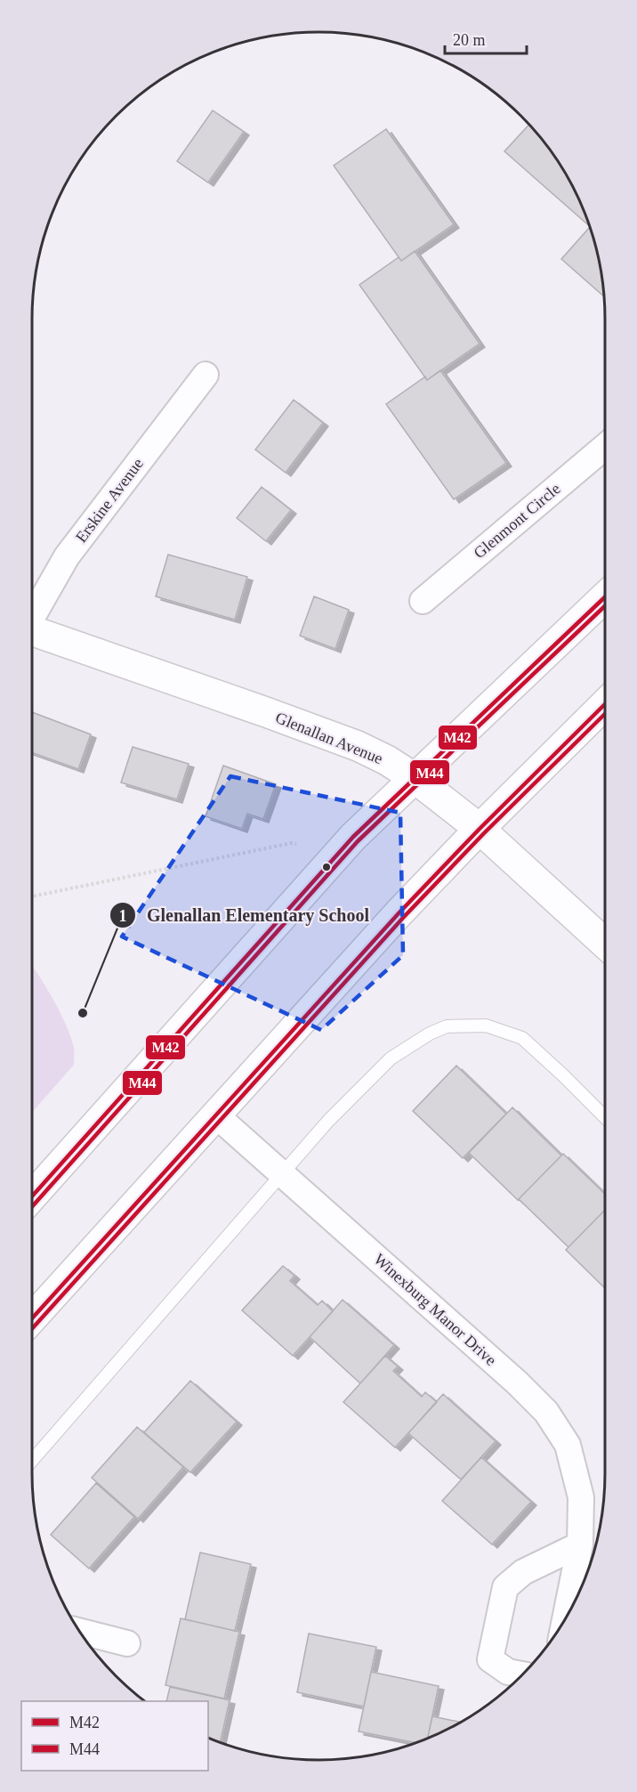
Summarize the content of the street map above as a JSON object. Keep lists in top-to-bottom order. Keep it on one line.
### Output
{"streets":{"main road":["Glenallan Avenue"],"street":["Erskine Avenue","Glenmont Circle","Winexburg Manor Drive"]},"places":["Glenallan Elementary School"],"lines":["transit line M42","transit line M44"],"legend":["M42","M44"],"scale_bar":"20 m"}
